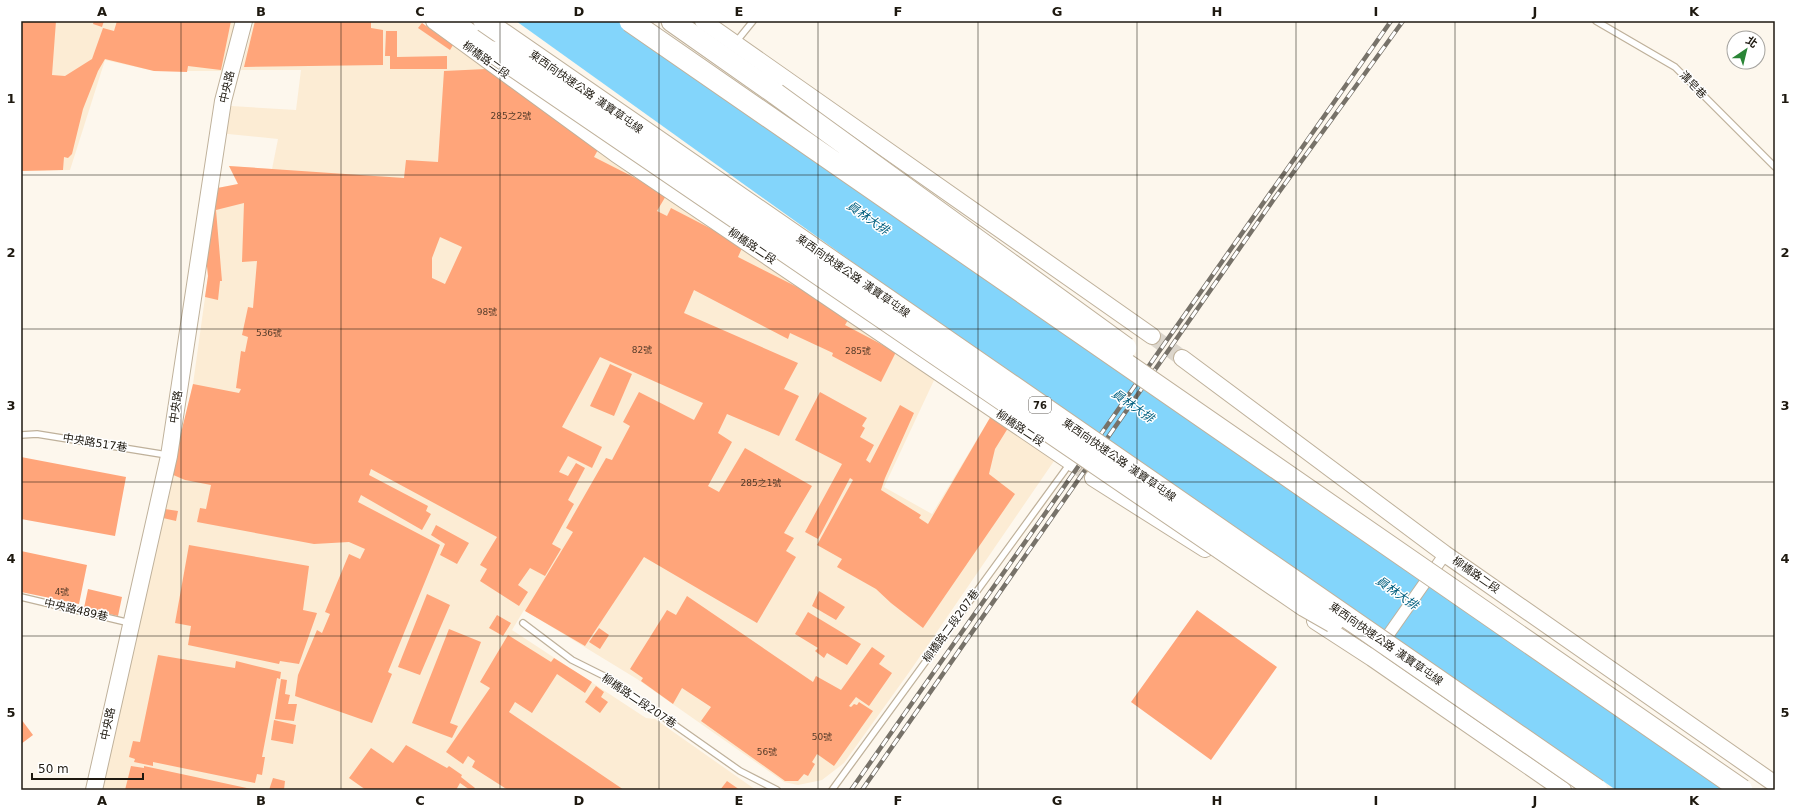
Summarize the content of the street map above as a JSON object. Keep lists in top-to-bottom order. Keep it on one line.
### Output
{"streets":{"highway":["東西向快速公路 漢寶草屯線","76"],"main road":["柳橋路二段","中央路"],"lane":["溝皂巷","中央路517巷","中央路489巷","柳橋路二段207巷"]},"crossings":[["柳橋路二段","柳橋路二段207巷"],["中央路","中央路517巷"],["中央路","中央路489巷"]],"water":["員林大排"],"house_numbers":["285之2號","98號","536號","82號","285號","285之1號","4號","50號","56號"],"scale_bar":"50 m","north":"top right","grid":{"columns":["A","B","C","D","E","F","G","H","I","J","K"],"rows":["1","2","3","4","5"]}}
